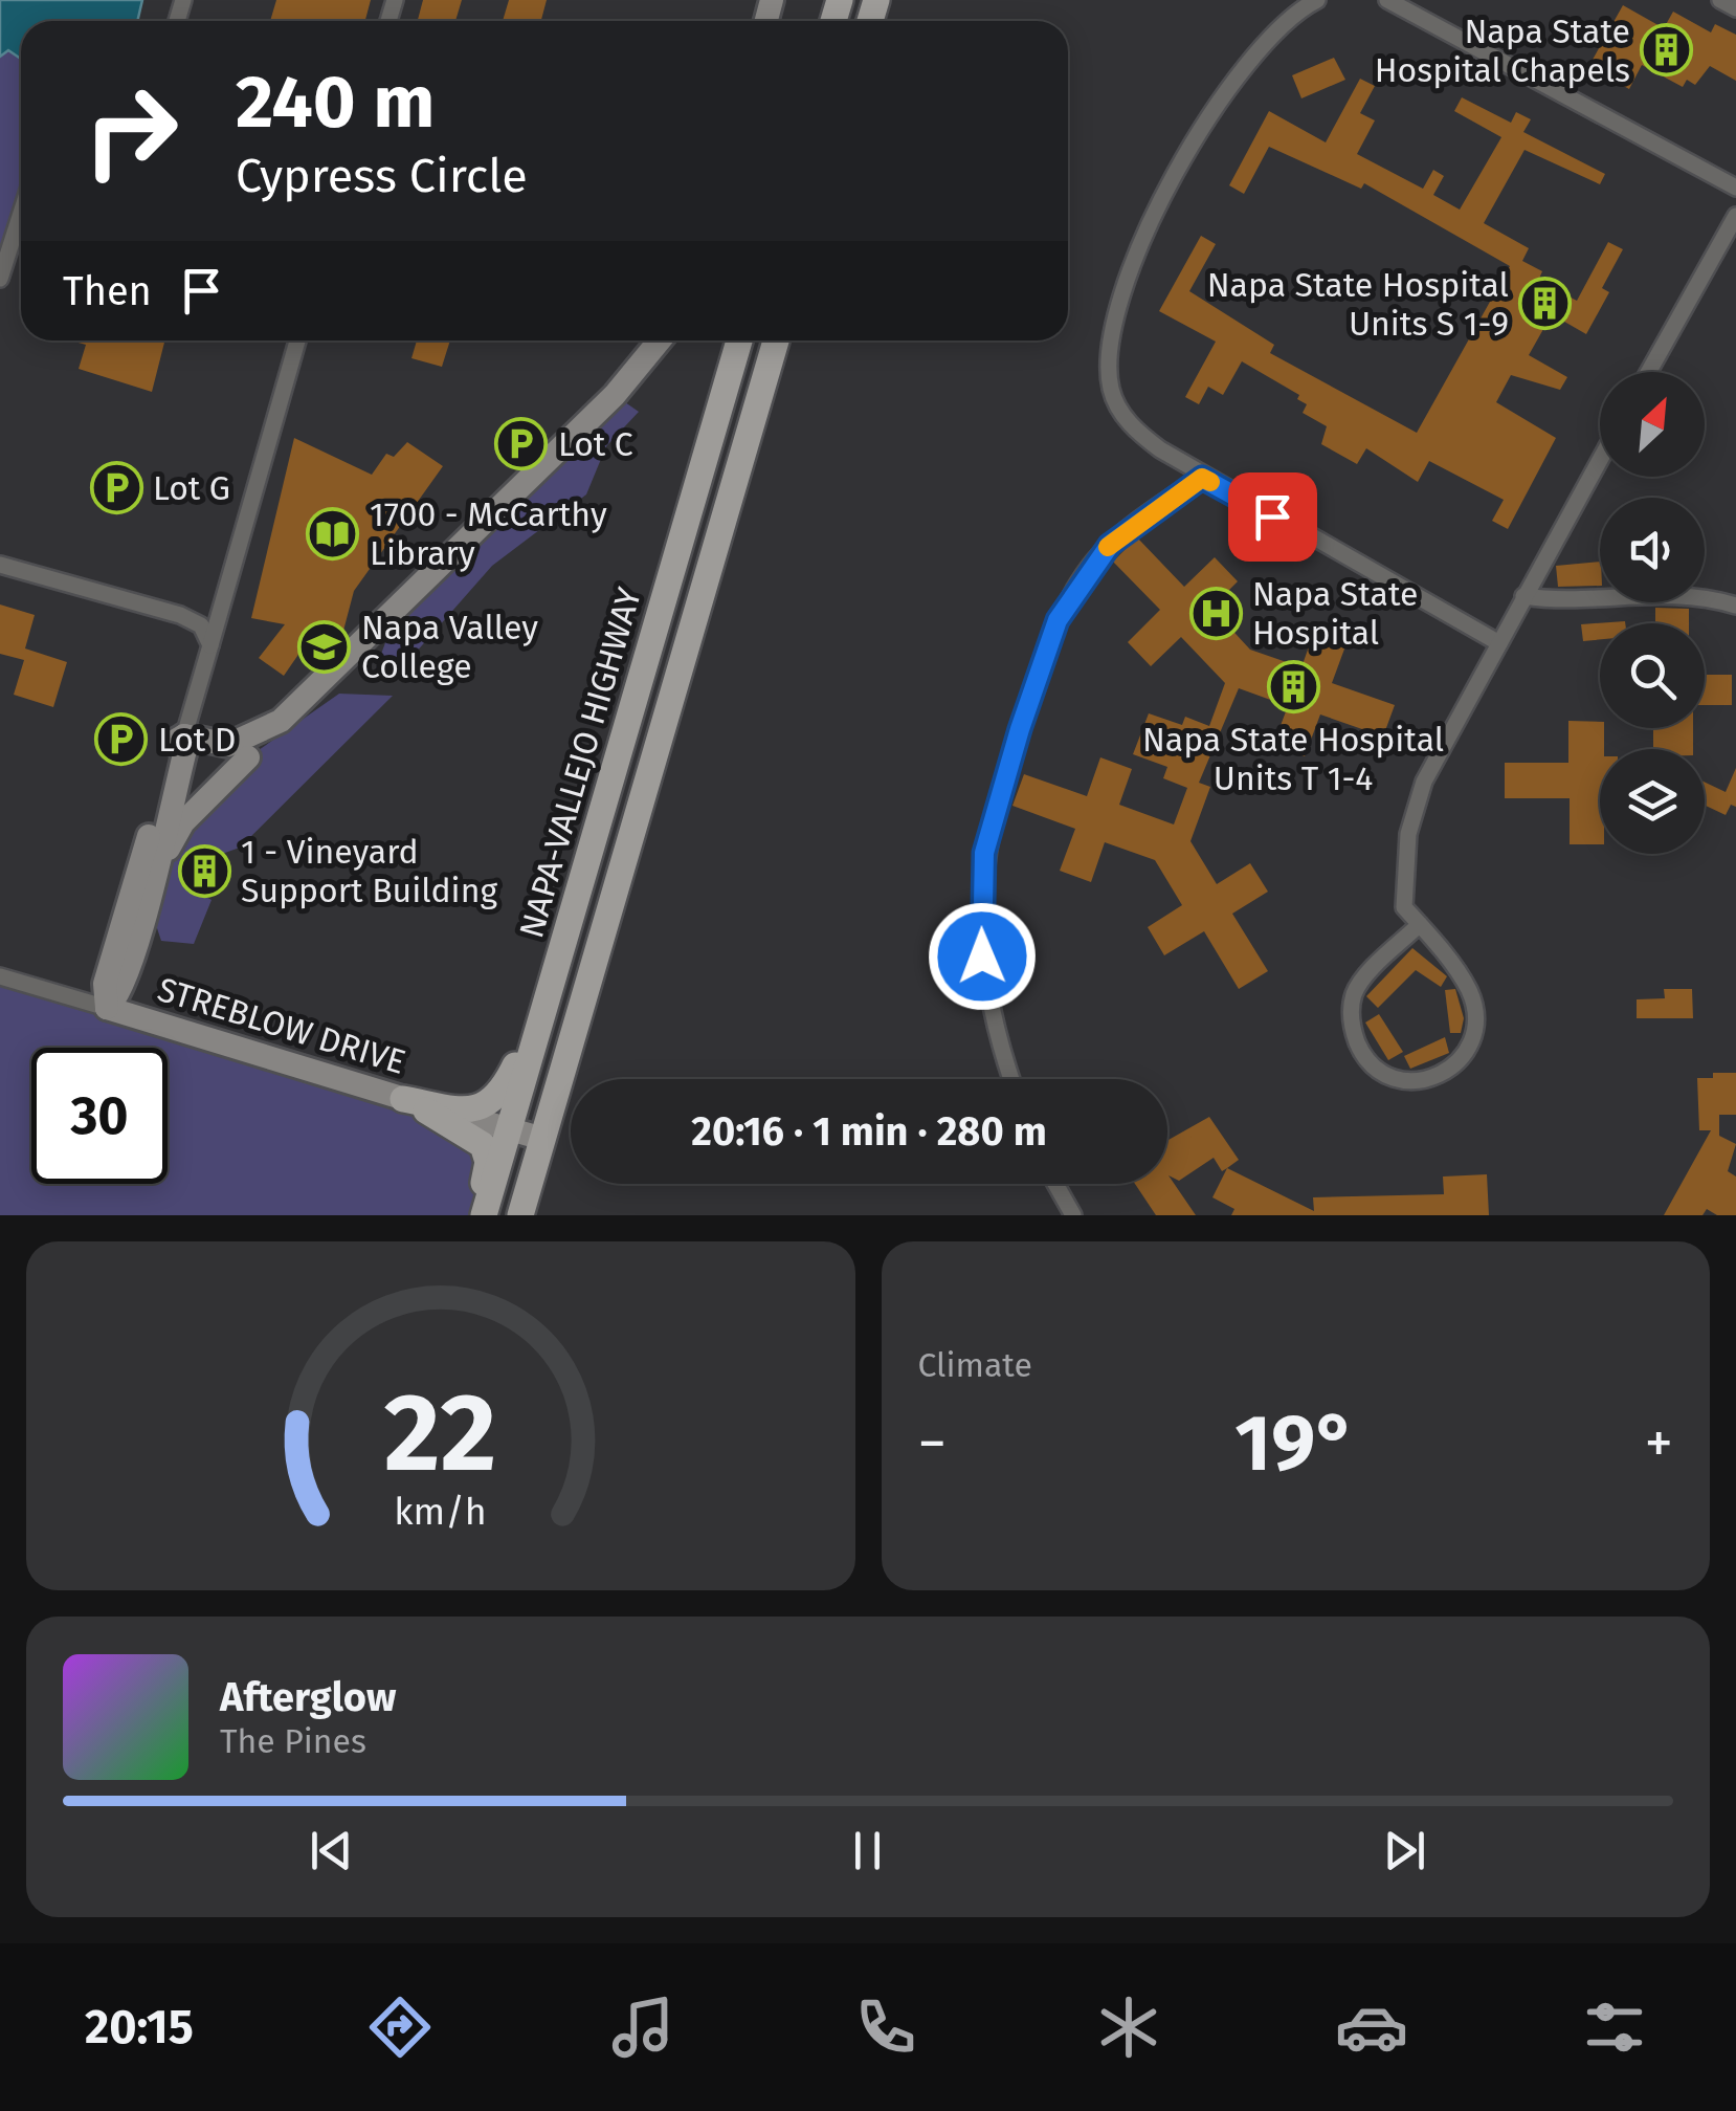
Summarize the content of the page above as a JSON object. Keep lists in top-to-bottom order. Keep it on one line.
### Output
{"streets":{"main road":["NAPA-VALLEJO HIGHWAY"],"street":["STREBLOW DRIVE"]},"crossings":[["NAPA-VALLEJO HIGHWAY","STREBLOW DRIVE"]],"places":{"building":["Napa State Hospital Chapels","Napa State Hospital Units S 1-9","Napa State Hospital Units T 1-4","1 - Vineyard Support Building"],"parking":["Lot C","Lot G","Lot D"],"library":["1700 - McCarthy Library"],"hospital":["Napa State Hospital"],"school or university":["Napa Valley College"]},"north":"top right","page":{"turn":["240 m","Cypress Circle"],"then":"Then","limit":"30","trip":"20:16 · 1 min · 280 m","tile":"Climate","heat":["−","19°","+"],"song":["Afterglow","The Pines"],"tabs":"20:15","gauge":["22","km/h"]}}
